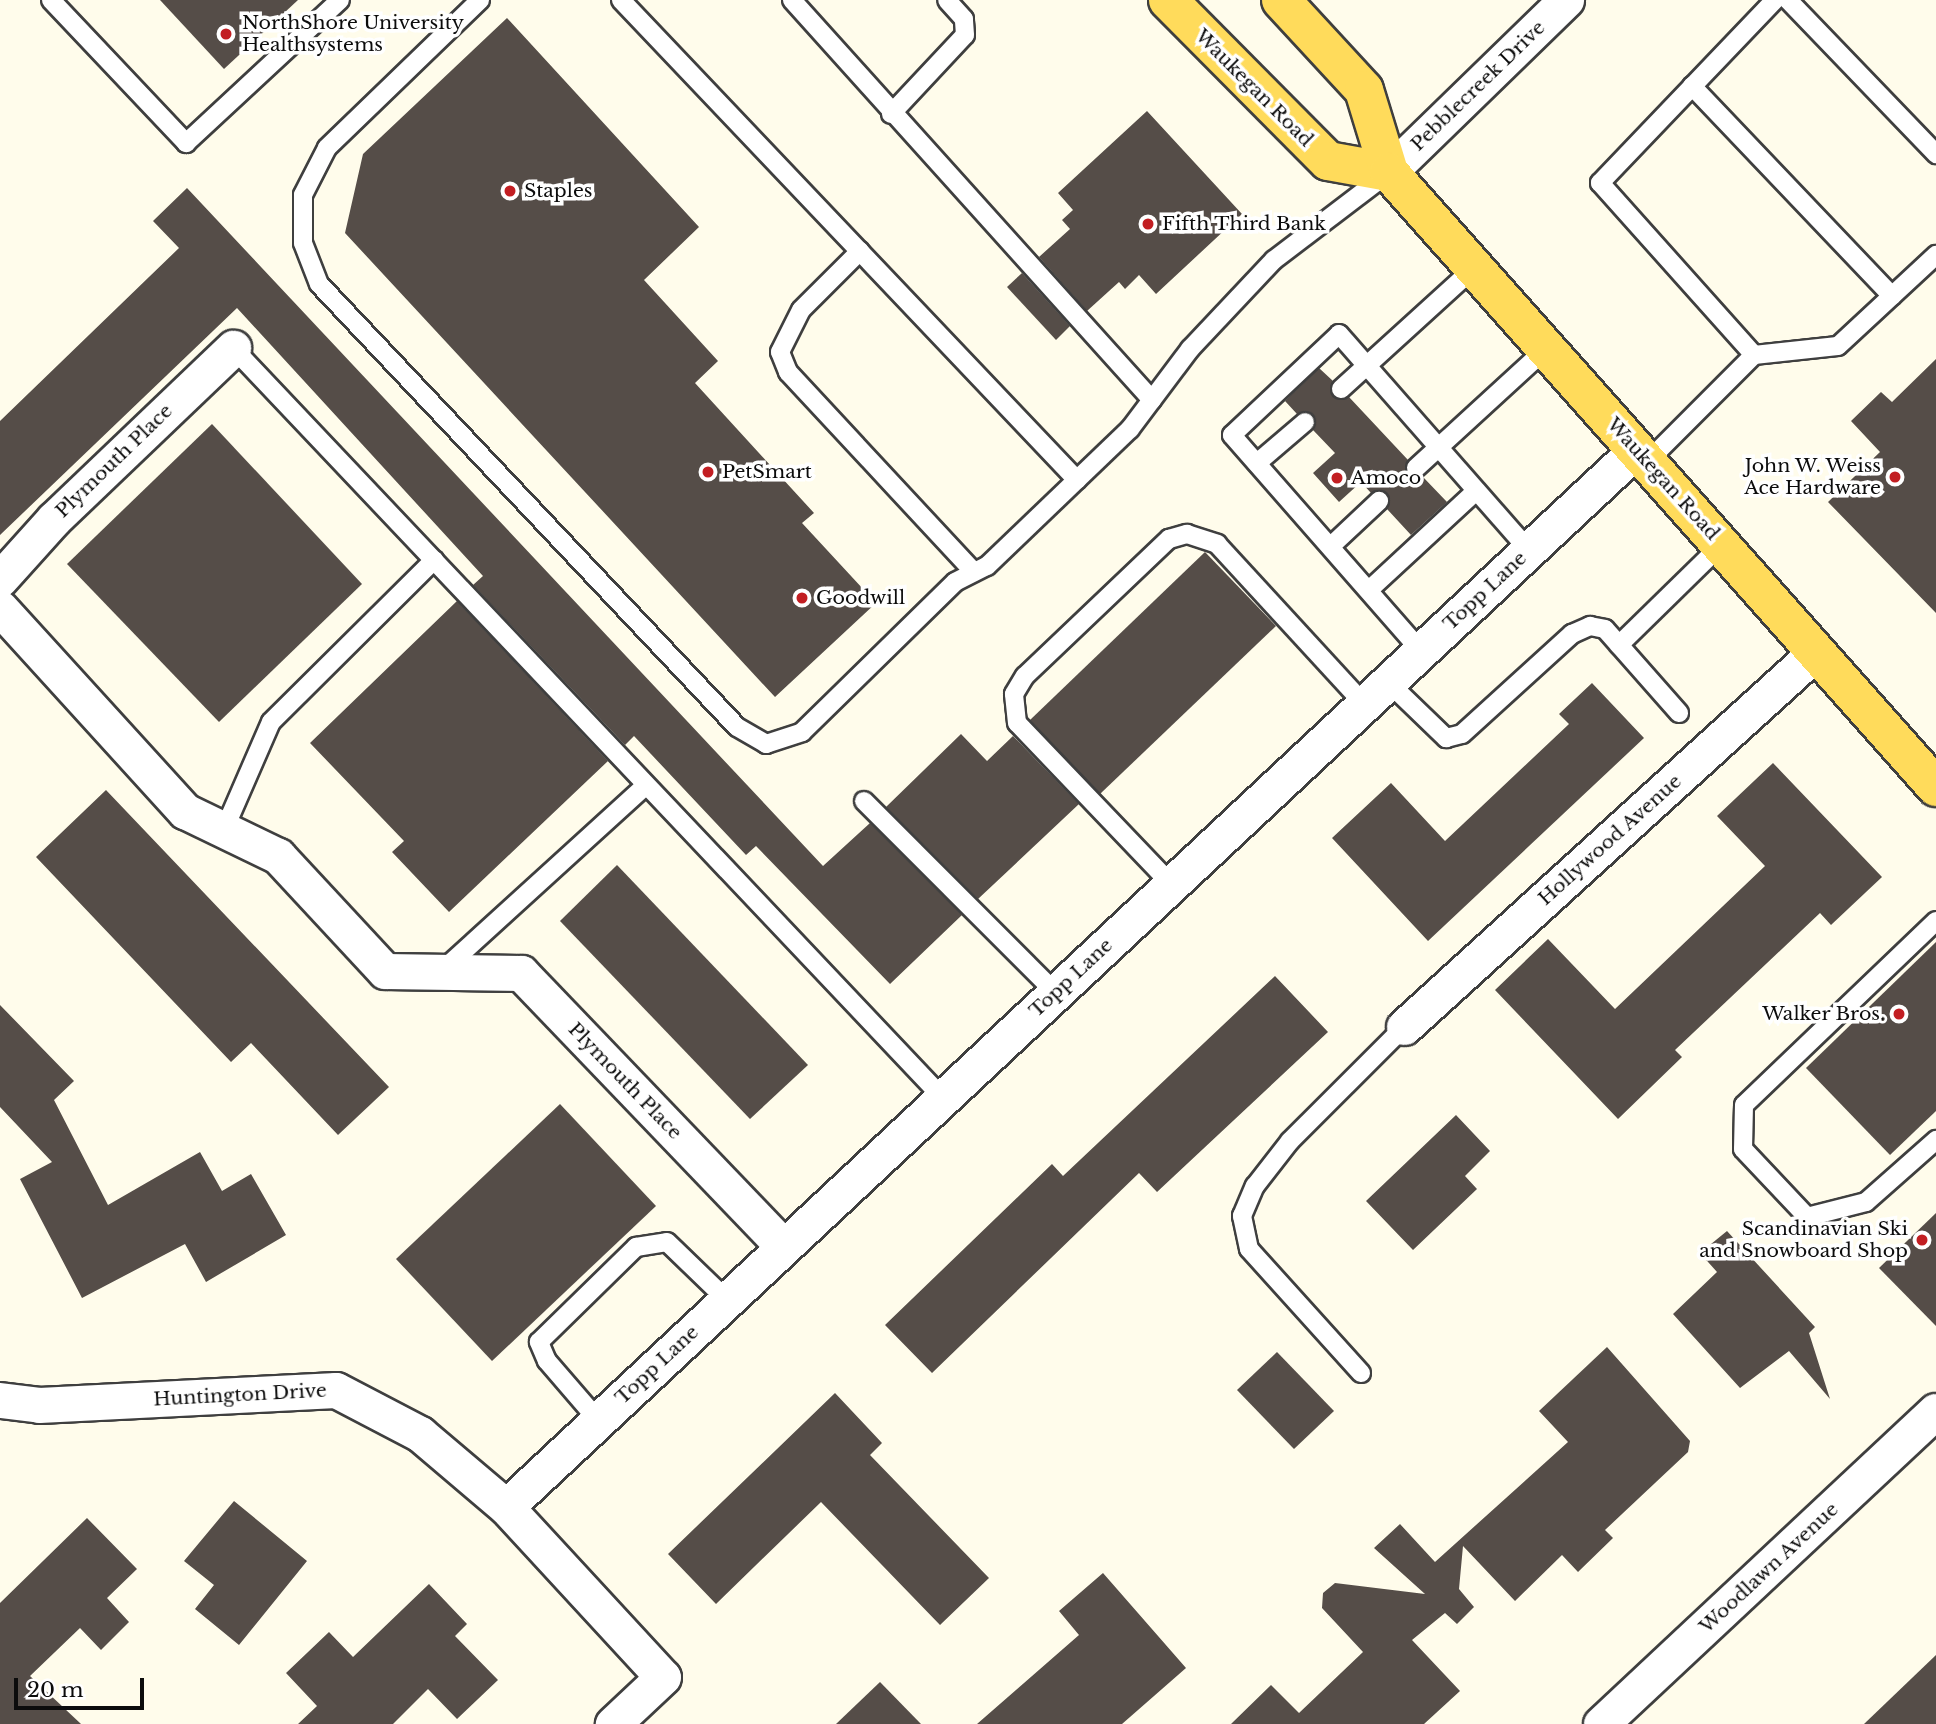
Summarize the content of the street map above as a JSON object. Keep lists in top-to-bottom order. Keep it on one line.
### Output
{"streets":{"main road":["Waukegan Road"],"street":["Pebblecreek Drive","Plymouth Place","Topp Lane","Hollywood Avenue","Huntington Drive","Woodlawn Avenue"]},"crossings":[["Pebblecreek Drive","Waukegan Road"],["Waukegan Road","Topp Lane"],["Waukegan Road","Hollywood Avenue"],["Plymouth Place","Topp Lane"],["Topp Lane","Huntington Drive"]],"places":["NorthShore University Healthsystems","Staples","Fifth Third Bank","PetSmart","John W. Weiss Ace Hardware","Amoco","Goodwill","Walker Bros.","Scandinavian Ski and Snowboard Shop"],"scale_bar":"20 m"}
